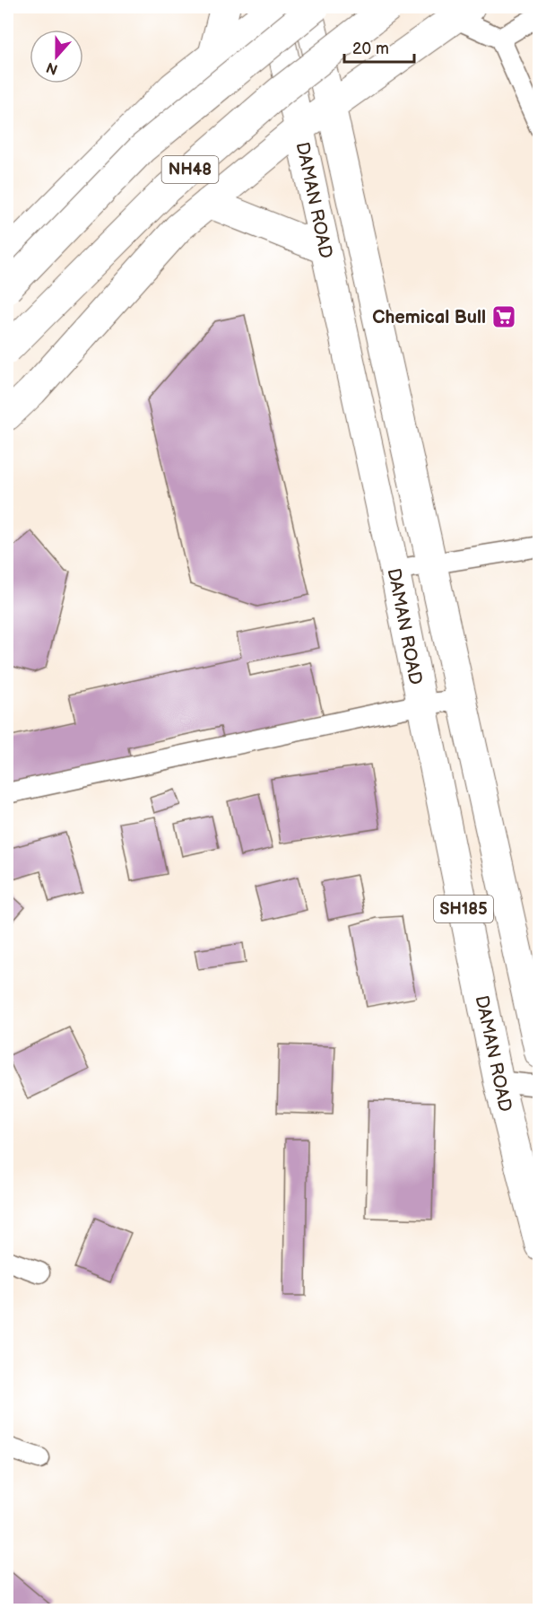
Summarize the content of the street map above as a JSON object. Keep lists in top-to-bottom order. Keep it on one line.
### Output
{"streets":{"main road":["NH48","DAMAN ROAD","SH185"]},"places":{"supermarket":["Chemical Bull"]},"scale_bar":"20 m","north":"bottom"}
